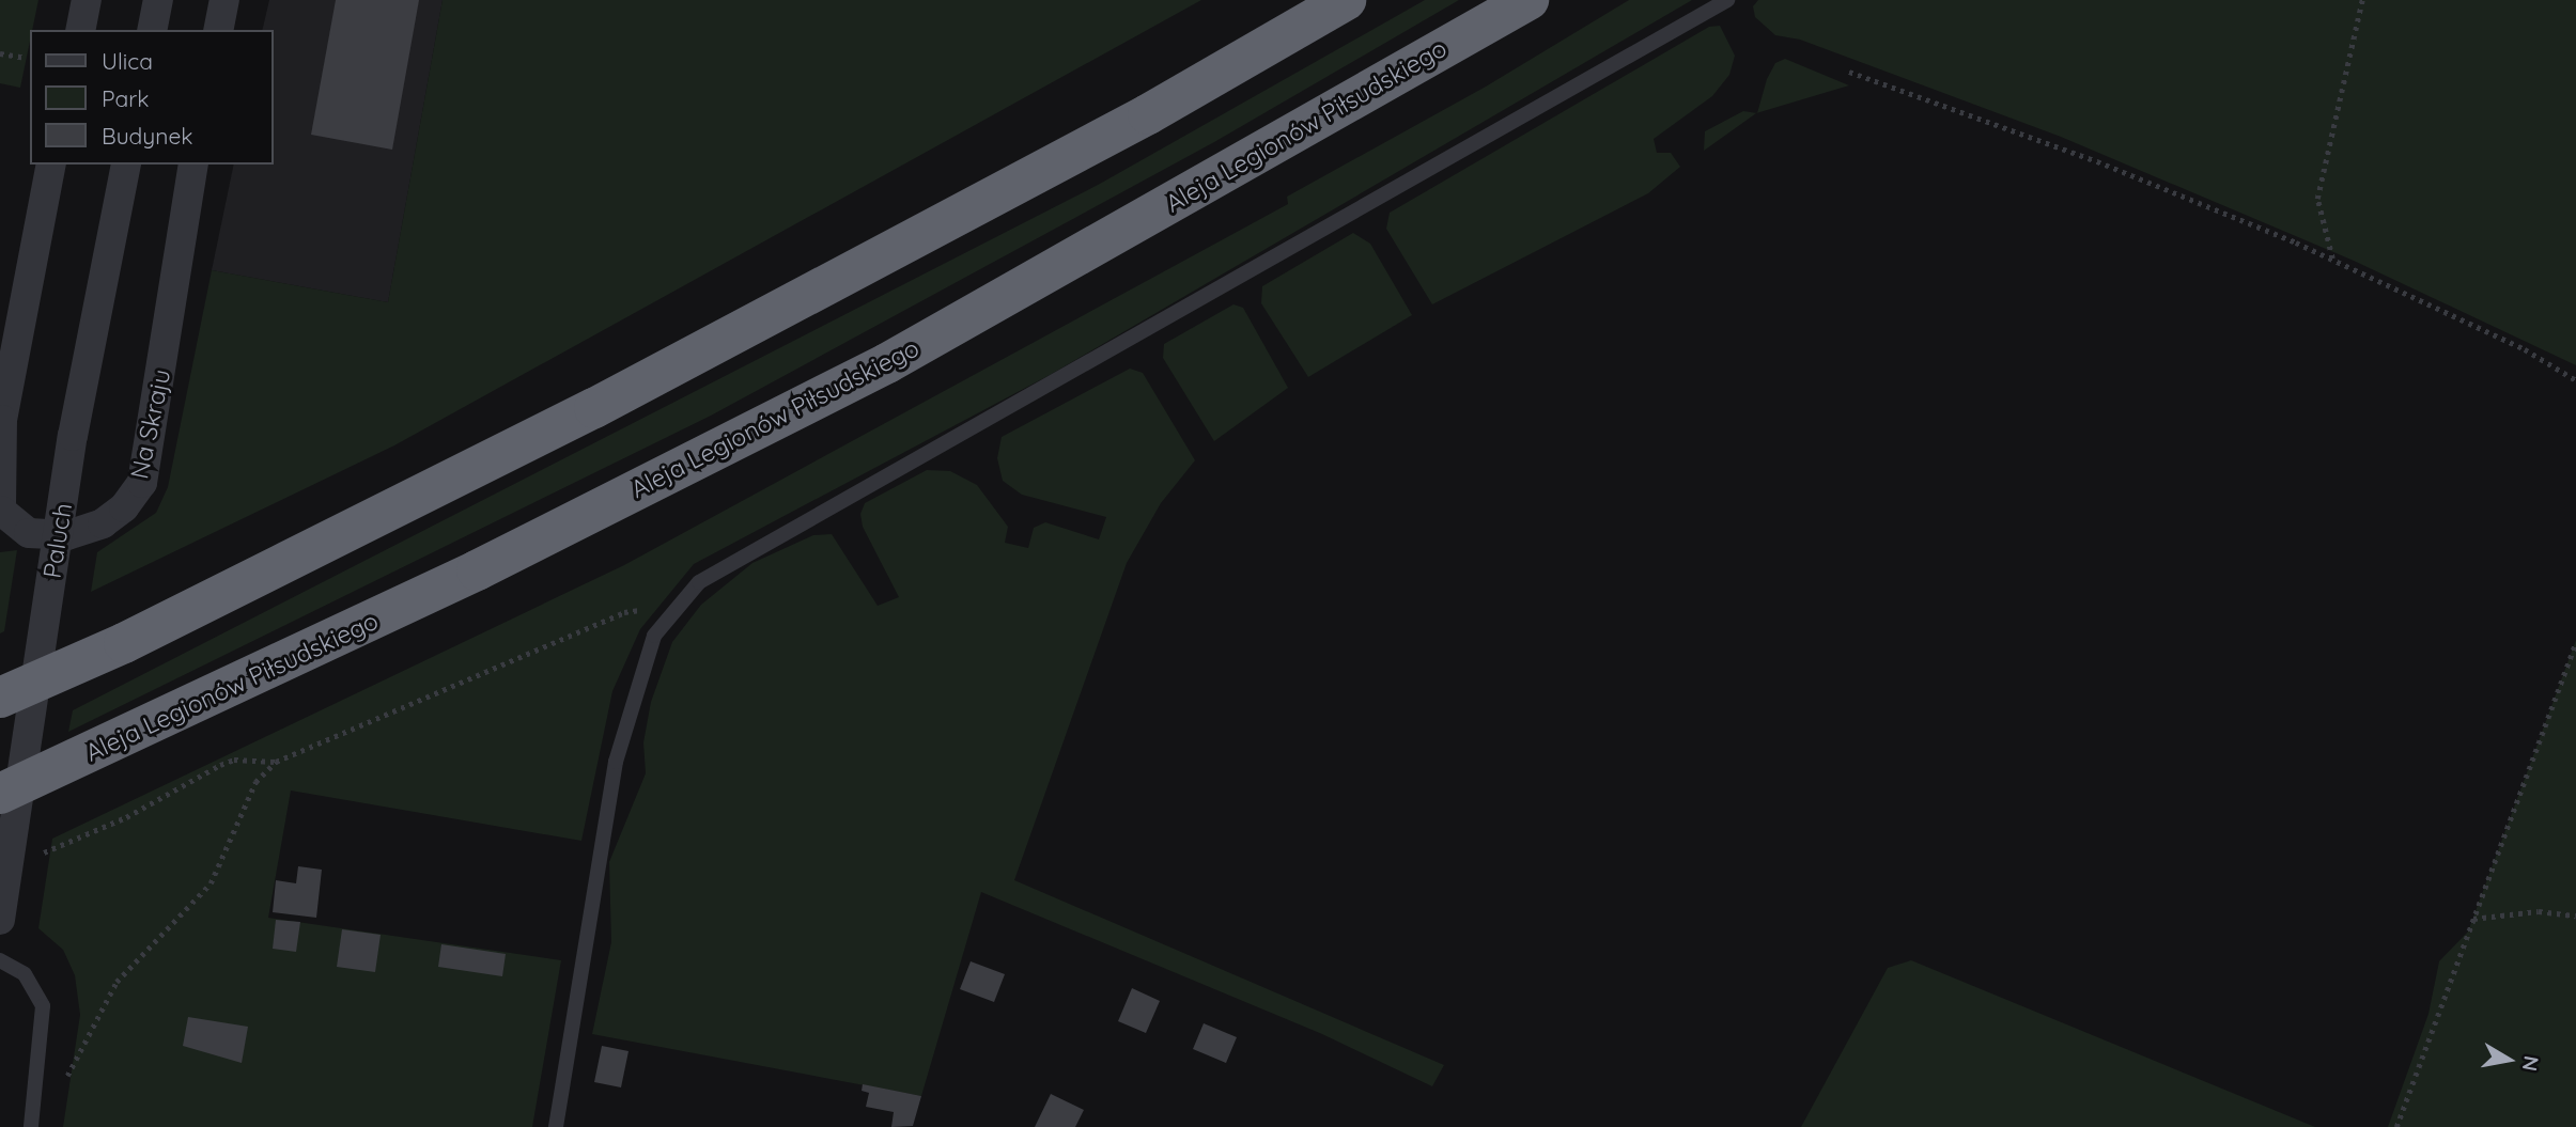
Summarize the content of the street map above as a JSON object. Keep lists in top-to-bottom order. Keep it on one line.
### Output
{"streets":{"highway":["Aleja Legionów Piłsudskiego"],"street":["Na Skraju","Paluch"]},"legend":["Ulica","Park","Budynek"],"north":"right"}
